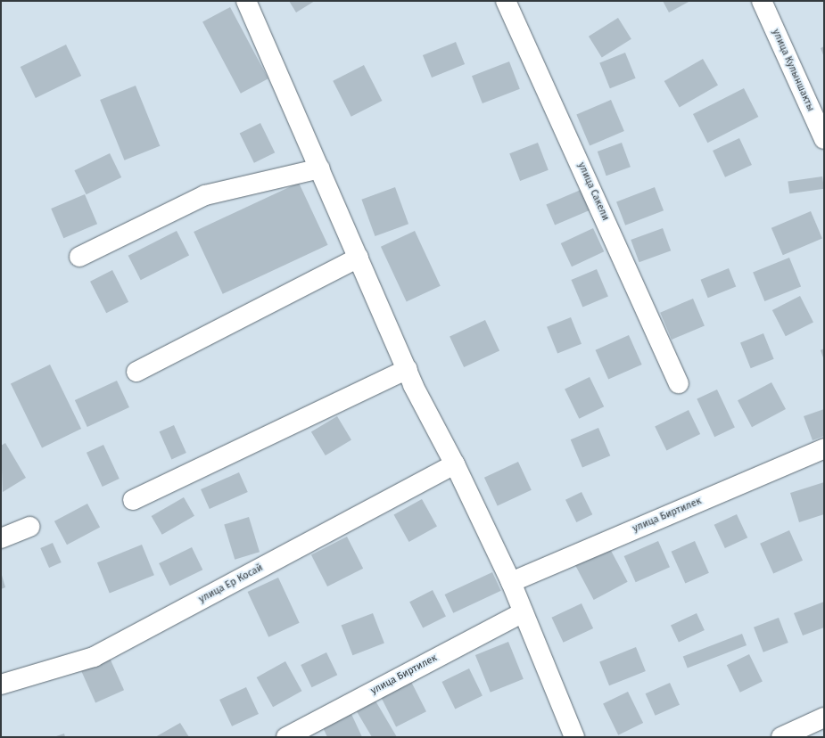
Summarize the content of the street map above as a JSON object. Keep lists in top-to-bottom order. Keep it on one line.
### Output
{"streets":{"street":["улица Кулыншакты","улица Сакели","улица Биртилек","улица Ер Косай"]}}
